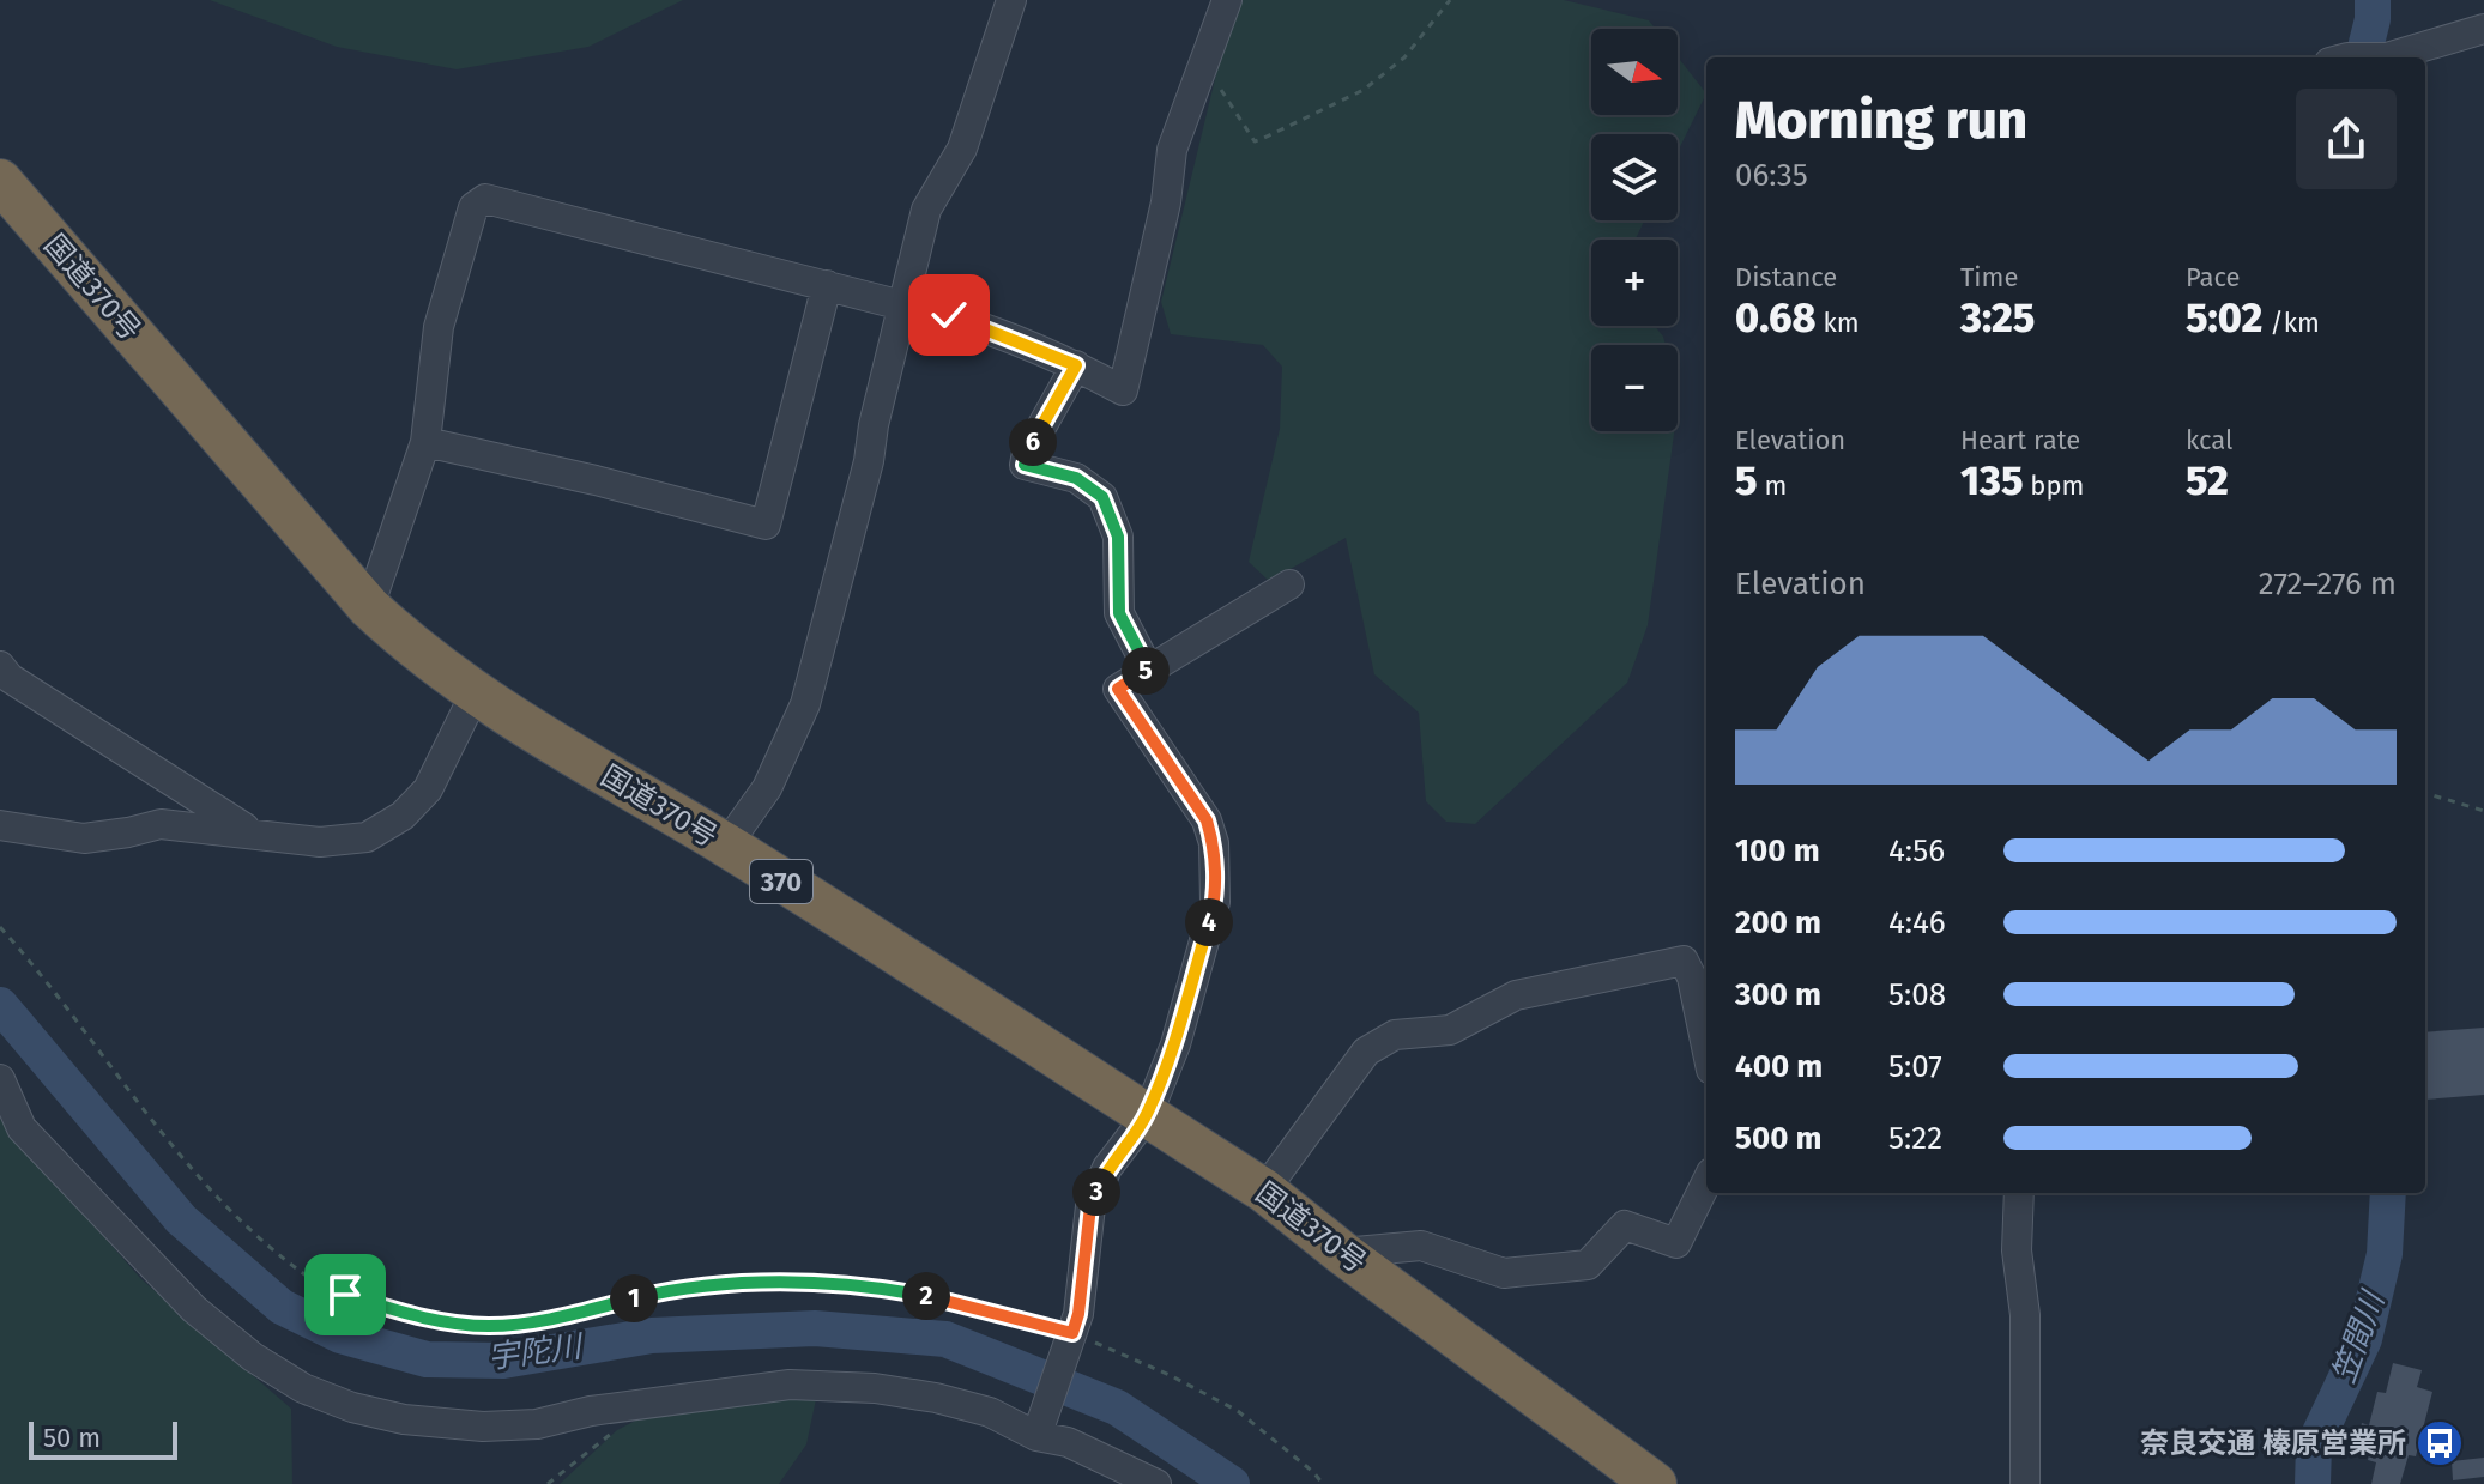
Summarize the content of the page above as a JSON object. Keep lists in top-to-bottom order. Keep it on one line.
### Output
{"streets":{"highway":["国道370号","370"]},"water":["笠間川","宇陀川"],"places":{"bus stop":["奈良交通 榛原営業所"]},"scale_bar":"50 m","north":"right","page":{"map_buttons":["+","−"],"heading":["Morning run","06:35"],"stats":[["Distance","0.68 km"],["Time","3:25"],["Pace","5:02 /km"],["Elevation","5 m"],["Heart rate","135 bpm"],["kcal","52"]],"pins":["6","5","4","3","2","1"],"chart":["Elevation","272–276 m"],"list":[{"name":"100 m","note":"4:56"},{"name":"200 m","note":"4:46"},{"name":"300 m","note":"5:08"},{"name":"400 m","note":"5:07"},{"name":"500 m","note":"5:22"}],"scale":"50 m"}}
